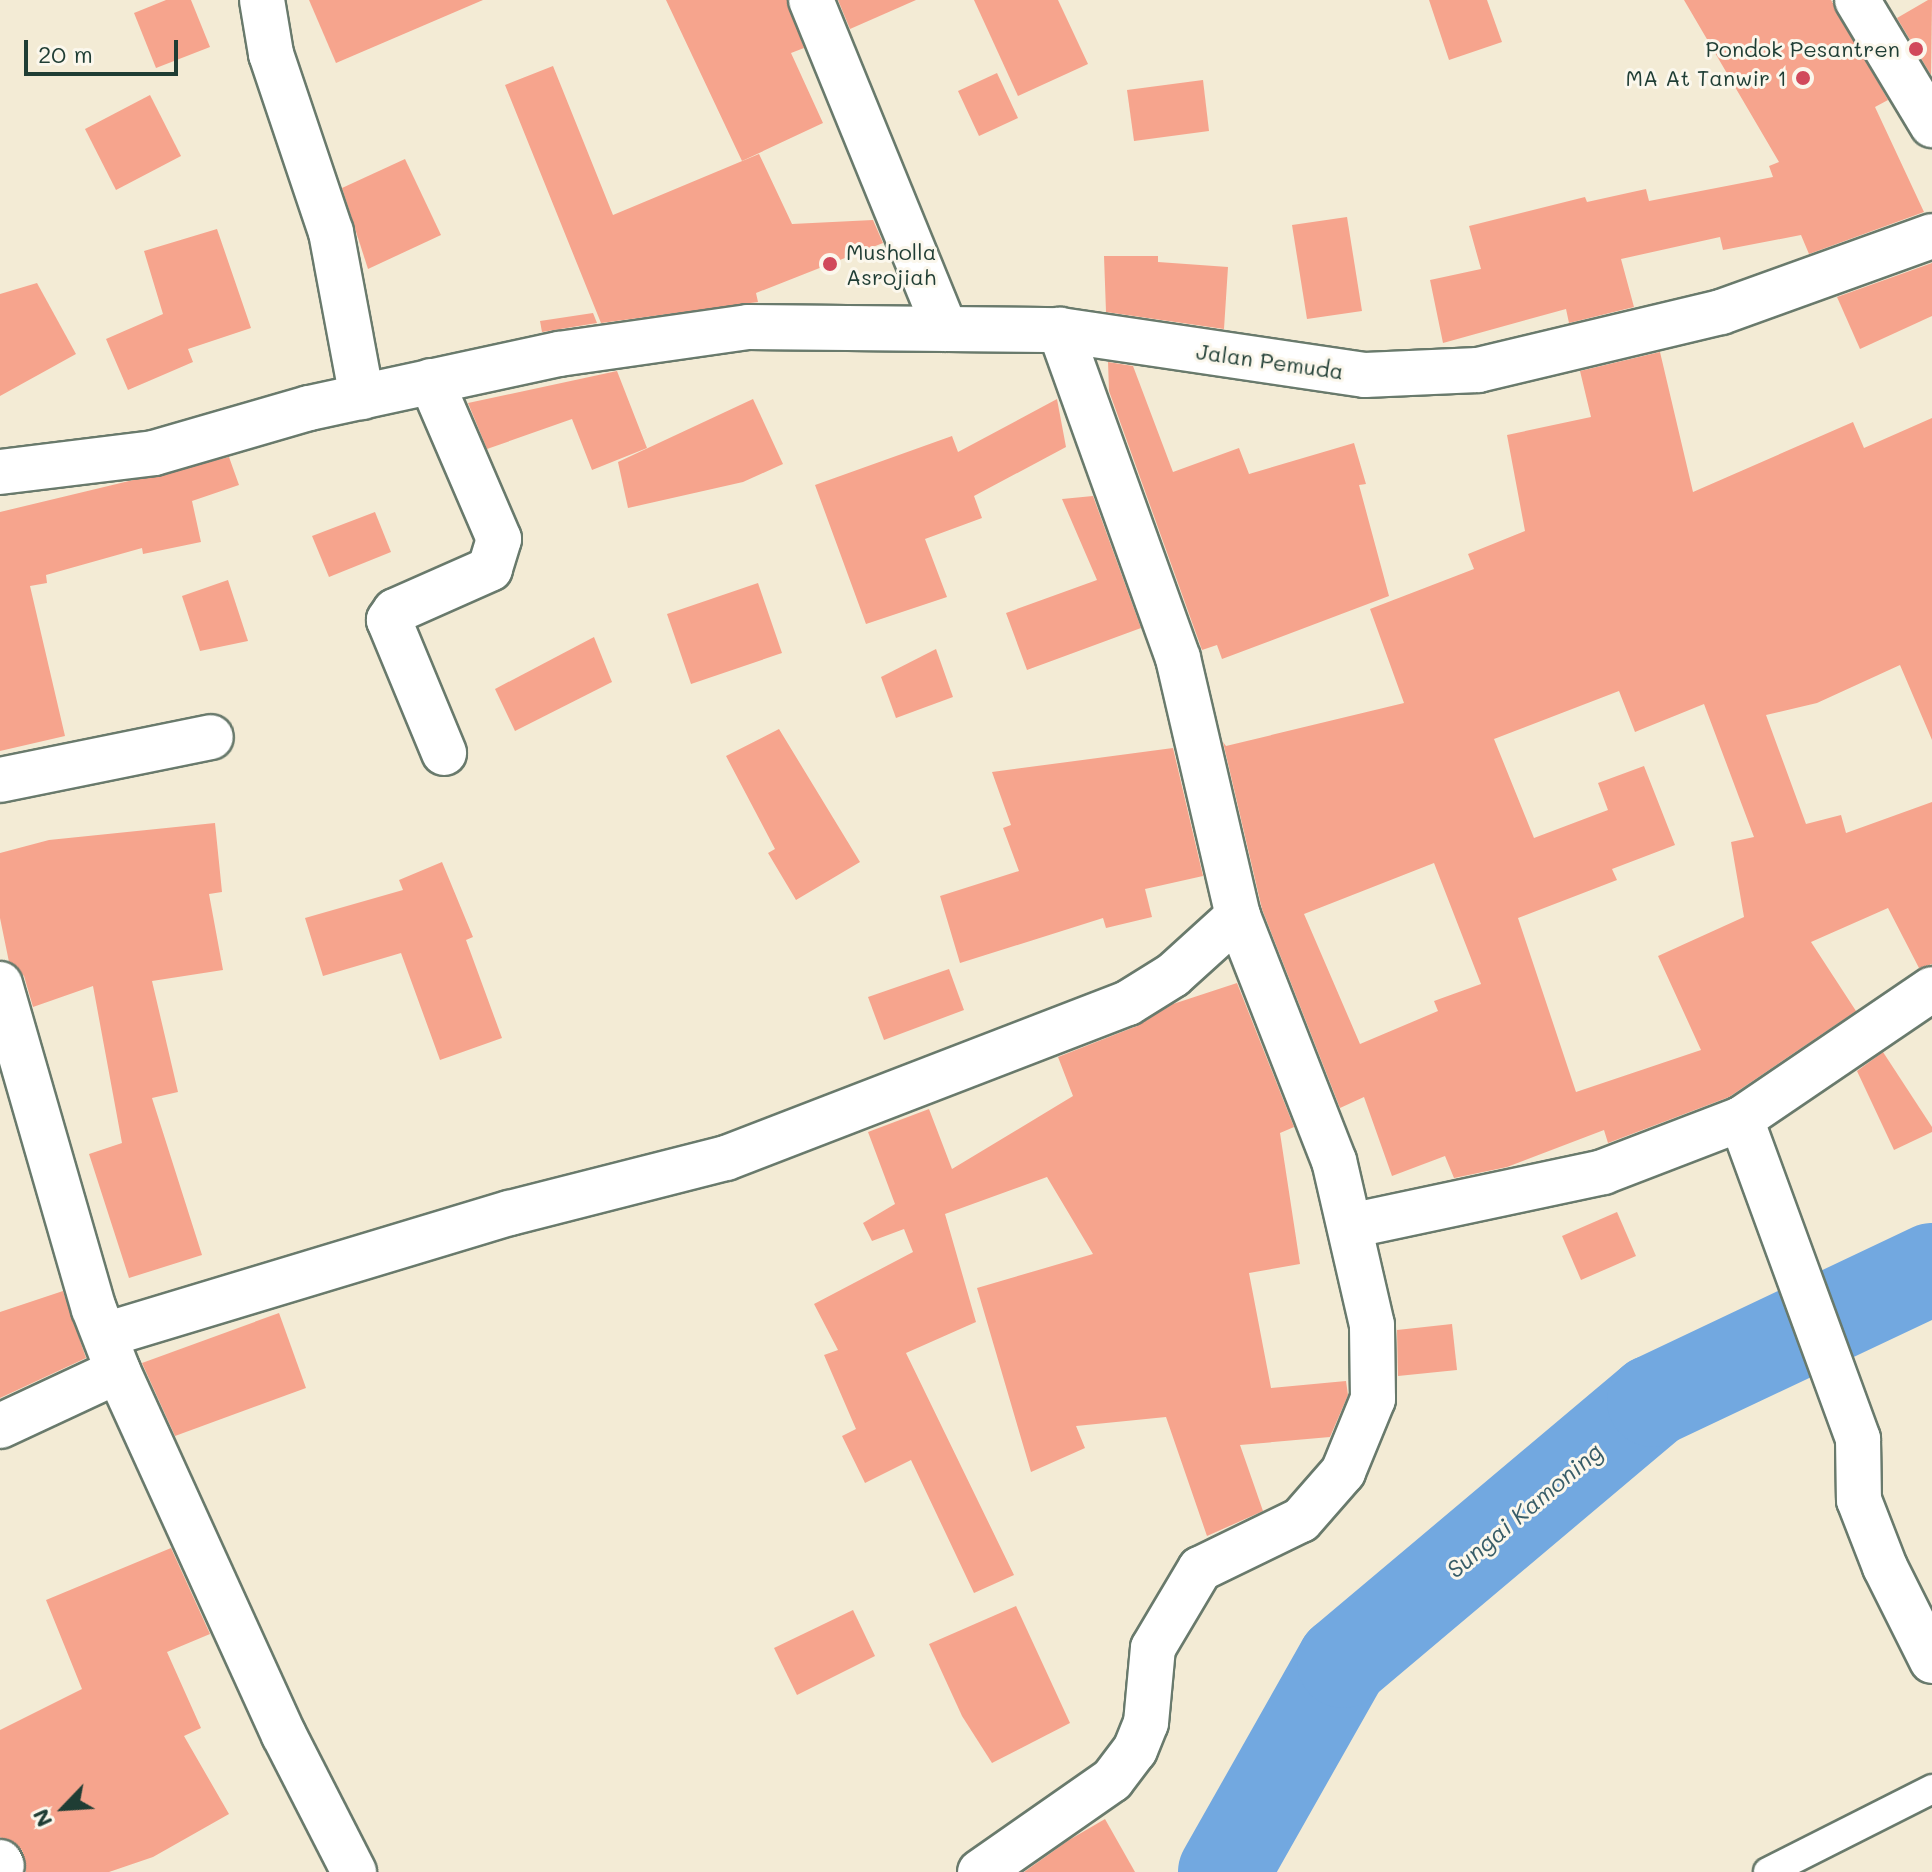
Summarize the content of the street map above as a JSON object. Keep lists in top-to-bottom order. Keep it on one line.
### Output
{"streets":{"street":["Jalan Pemuda"]},"water":["Sungai Kamoning"],"places":["Pondok Pesantren","MA At Tanwir 1","Musholla Asrojiah"],"scale_bar":"20 m","north":"bottom left"}
